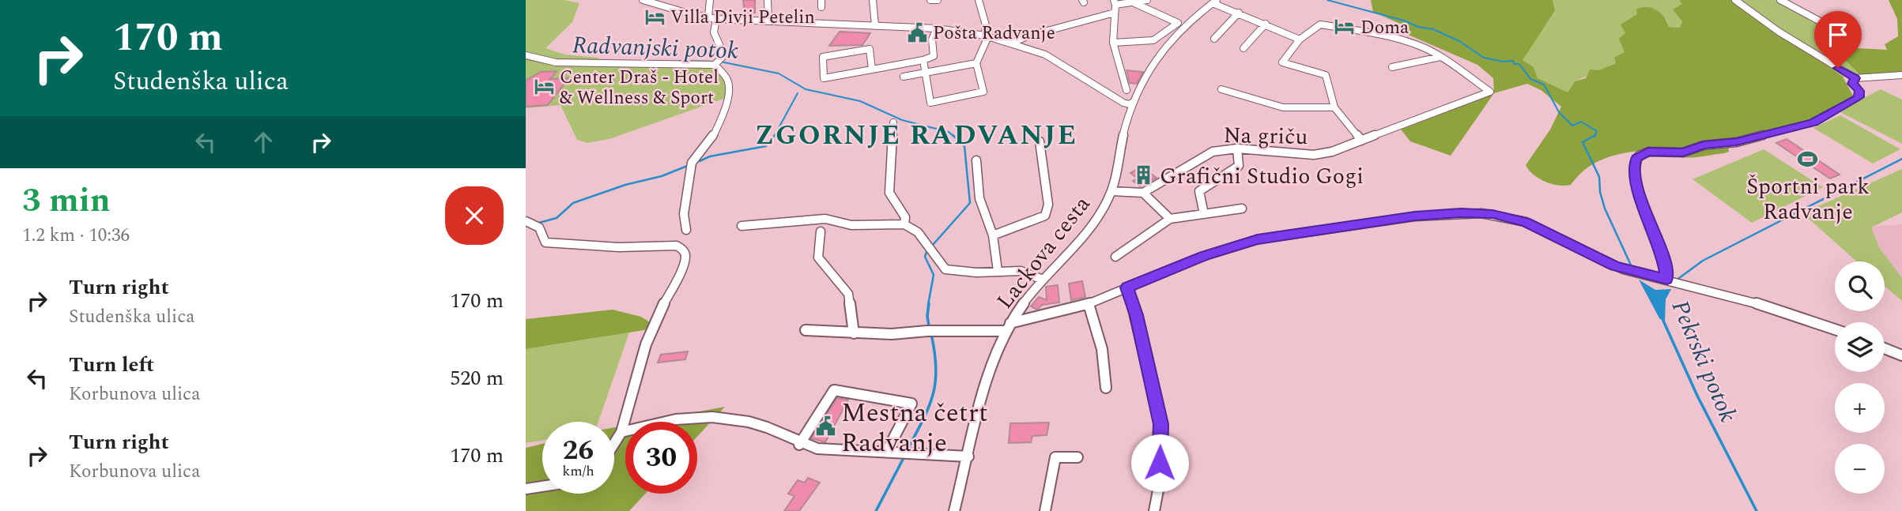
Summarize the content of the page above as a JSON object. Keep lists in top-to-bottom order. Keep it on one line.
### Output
{"streets":{"street":["Na griču","Lackova cesta"]},"districts":["ZGORNJE RADVANJE"],"water":["Radvanjski potok","Pekrski potok"],"places":{"hotel":["Villa Divji Petelin","Doma","Center Draš - Hotel & Wellness & Sport"],"public building":["Pošta Radvanje","Mestna četrt Radvanje"],"sports":["Športni park Radvanje"],"building":["Grafični Studio Gogi"]},"page":{"turn":["170 m","Studenška ulica"],"heading":["3 min","1.2 km · 10:36"],"map_buttons":["+","−"],"list":[{"name":"Turn right","note":"Studenška ulica","value":"170 m"},{"name":"Turn left","note":"Korbunova ulica","value":"520 m"},{"name":"Turn right","note":"Korbunova ulica","value":"170 m"}],"speed":"26 km/h","limit":"30"}}
